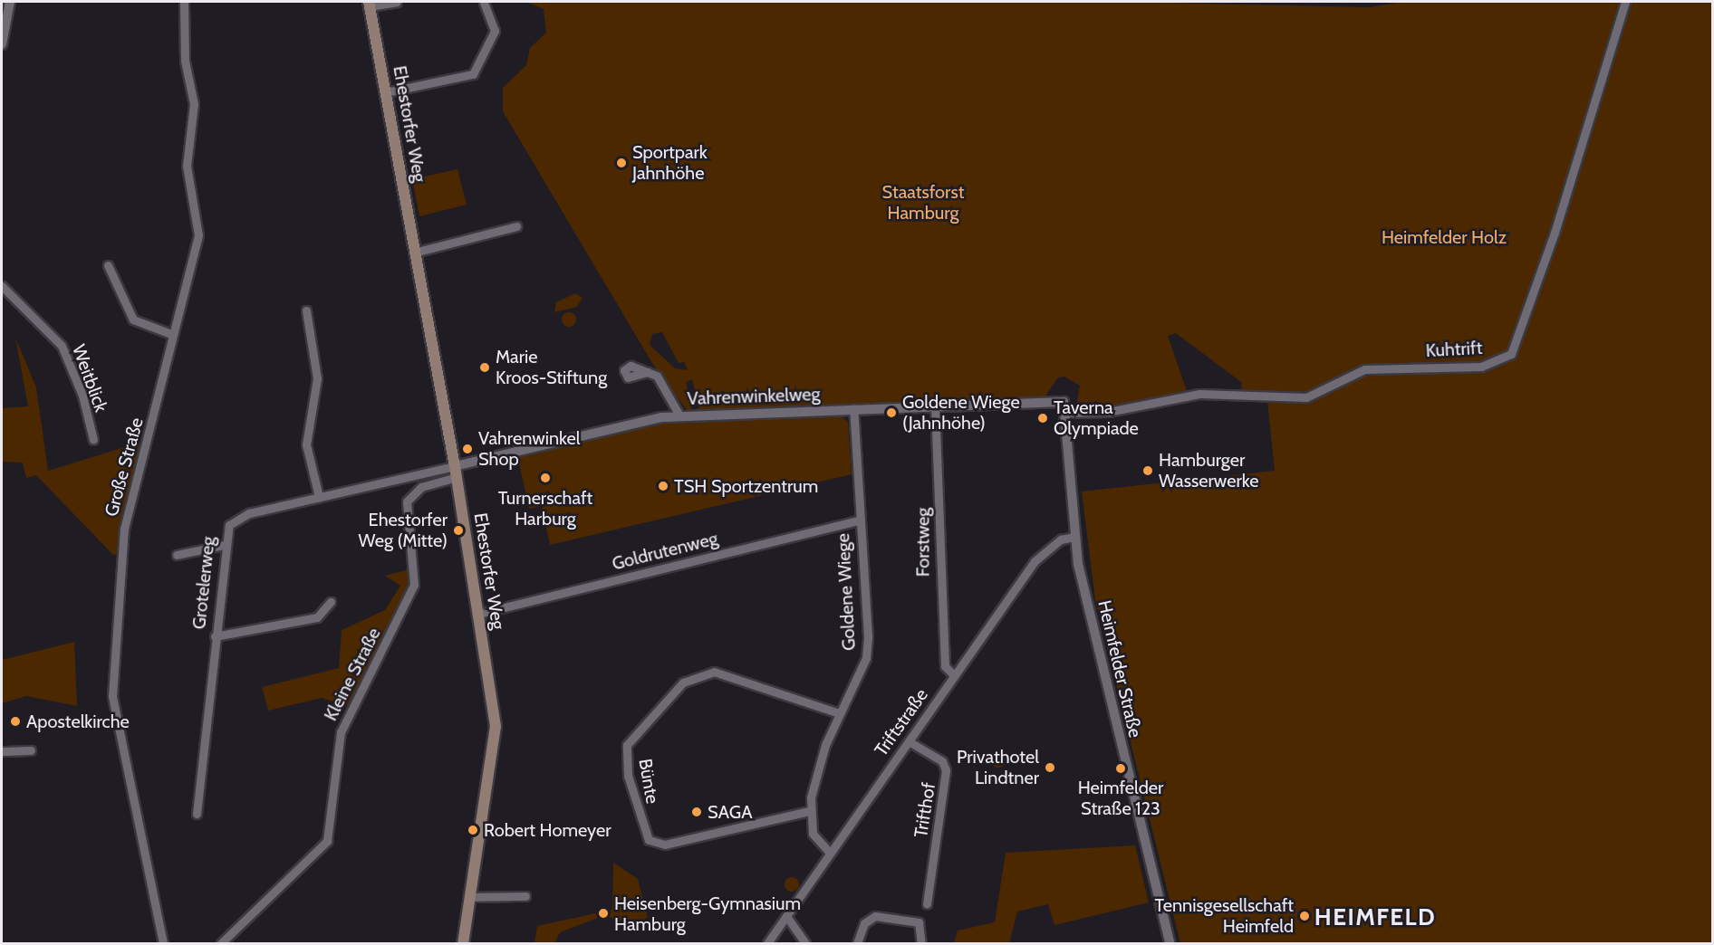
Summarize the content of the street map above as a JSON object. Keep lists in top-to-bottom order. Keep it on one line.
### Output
{"streets":{"main road":["Ehestorfer Weg"],"street":["Kuhtrift","Weitblick","Vahrenwinkelweg","Große Straße","Forstweg","Goldrutenweg","Grotelerweg","Goldene Wiege","Heimfelder Straße","Kleine Straße","Triftstraße","Bünte","Trifthof"]},"crossings":[["Ehestorfer Weg","Vahrenwinkelweg"],["Ehestorfer Weg","Goldrutenweg"],["Ehestorfer Weg","Grotelerweg"],["Ehestorfer Weg","Kleine Straße"],["Kuhtrift","Heimfelder Straße"],["Vahrenwinkelweg","Forstweg"],["Vahrenwinkelweg","Grotelerweg"],["Vahrenwinkelweg","Goldene Wiege"],["Vahrenwinkelweg","Heimfelder Straße"],["Vahrenwinkelweg","Kleine Straße"],["Forstweg","Triftstraße"],["Goldrutenweg","Goldene Wiege"],["Grotelerweg","Kleine Straße"],["Goldene Wiege","Triftstraße"],["Goldene Wiege","Bünte"],["Heimfelder Straße","Triftstraße"],["Triftstraße","Trifthof"]],"districts":["HEIMFELD"],"parks":["Staatsforst Hamburg","Heimfelder Holz"],"places":["Sportpark Jahnhöhe","Marie Kroos-Stiftung","Goldene Wiege (Jahnhöhe)","Taverna Olympiade","Vahrenwinkel Shop","Hamburger Wasserwerke","Turnerschaft Harburg","TSH Sportzentrum","Ehestorfer Weg (Mitte)","Apostelkirche","Privathotel Lindtner","Heimfelder Straße 123","SAGA","Robert Homeyer","Heisenberg-Gymnasium Hamburg","Tennisgesellschaft Heimfeld"]}
